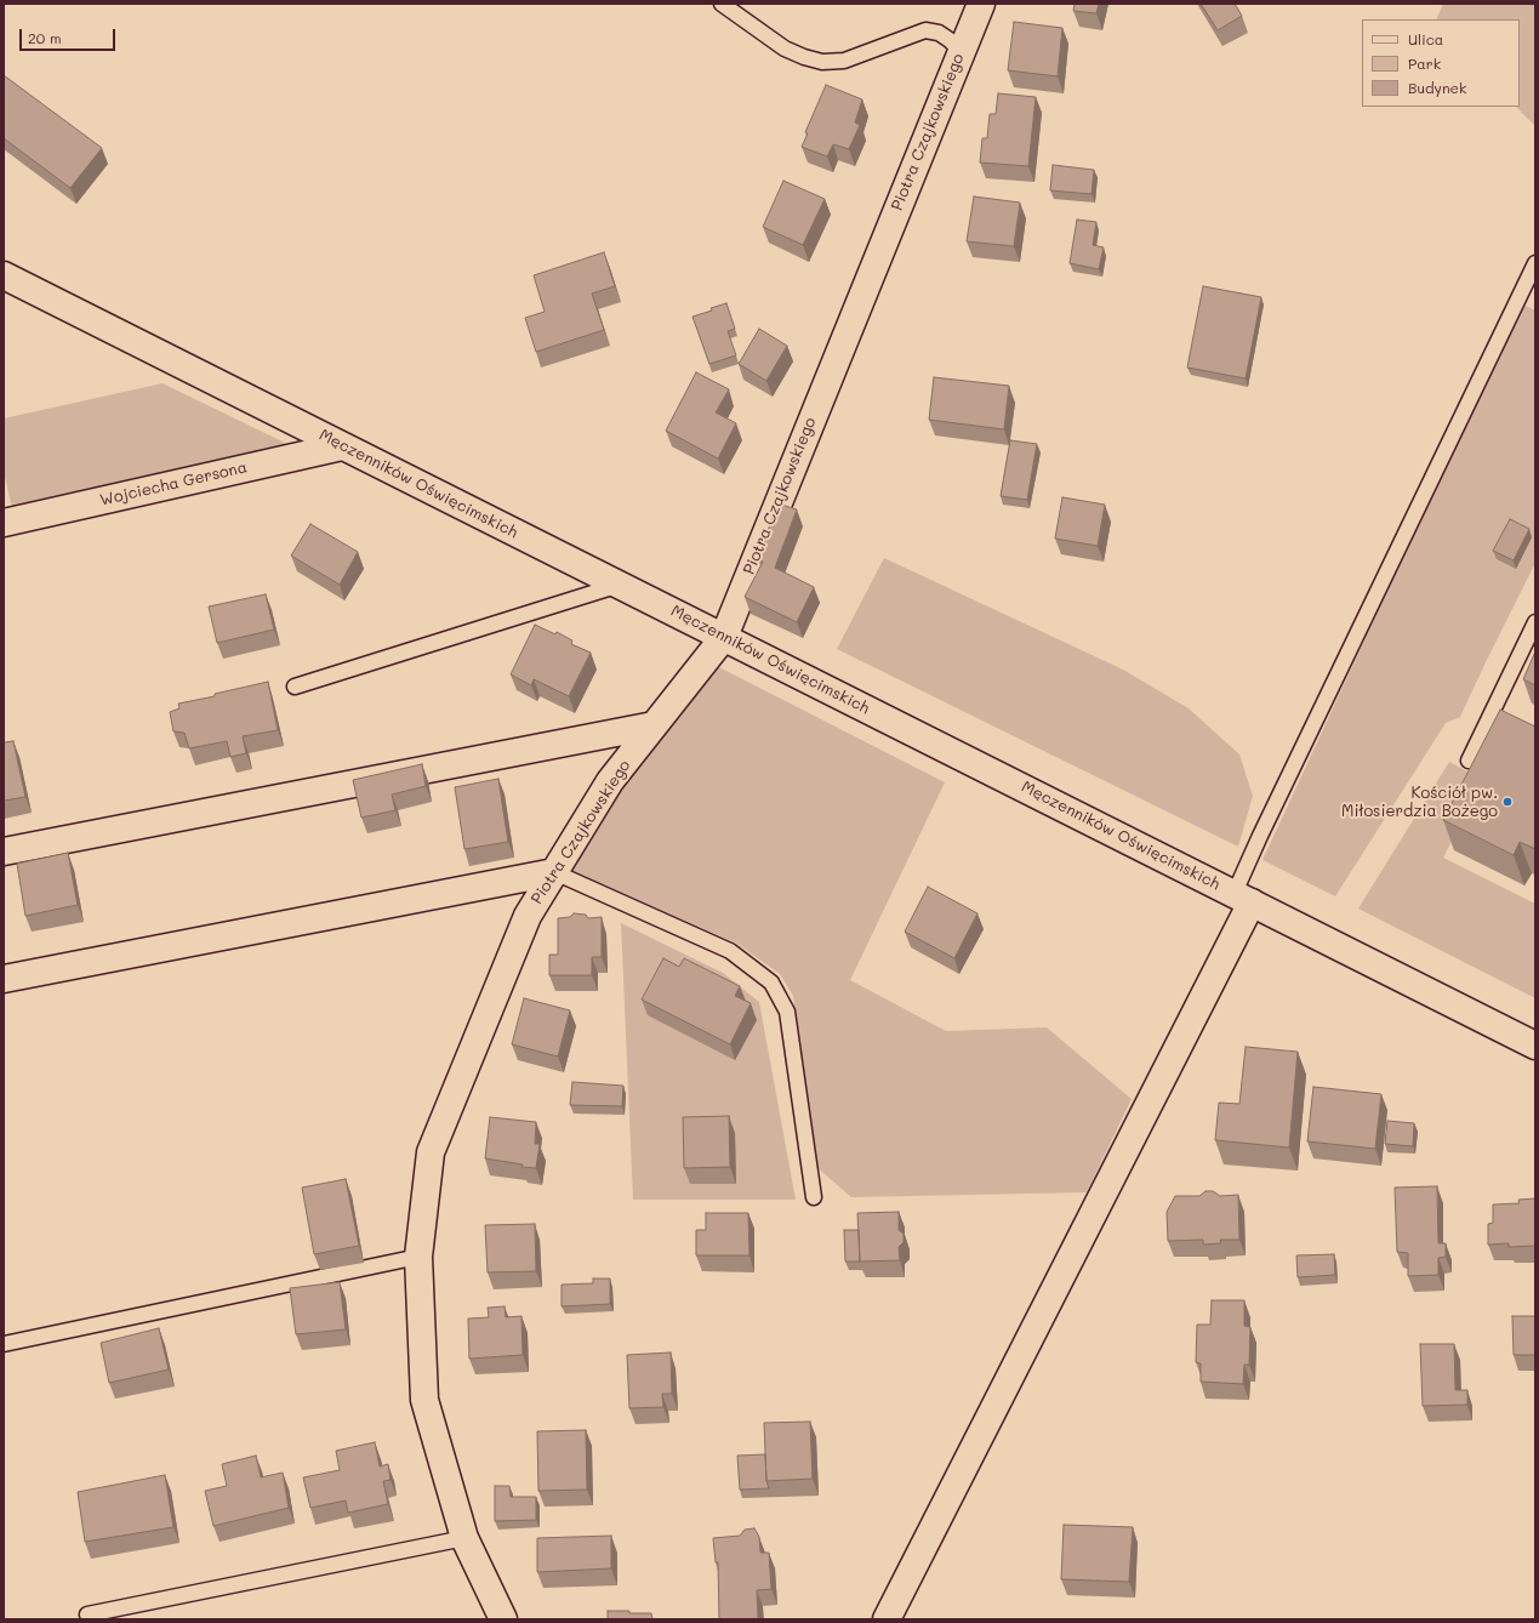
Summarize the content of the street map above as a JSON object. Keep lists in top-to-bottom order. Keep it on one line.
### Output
{"streets":{"street":["Piotra Czajkowskiego","Wojciecha Gersona","Męczenników Oświęcimskich"]},"crossings":[["Piotra Czajkowskiego","Męczenników Oświęcimskich"],["Wojciecha Gersona","Męczenników Oświęcimskich"]],"places":["Kościół pw. Miłosierdzia Bożego"],"legend":["Ulica","Park","Budynek"],"scale_bar":"20 m"}
